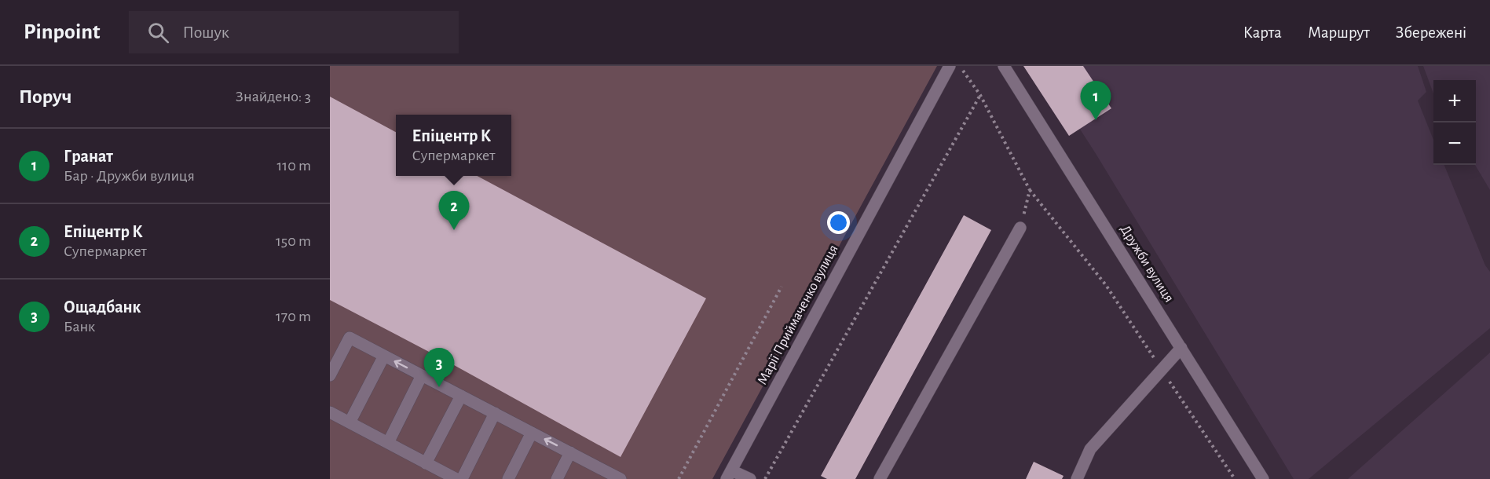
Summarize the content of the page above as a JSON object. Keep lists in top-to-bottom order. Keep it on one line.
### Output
{"streets":{"street":["Дружби вулиця","Марії Приймаченко вулиця"]},"page":{"header":"Pinpoint","search":"Пошук","nav":["Карта","Маршрут","Збережені"],"heading":["Поруч","Знайдено: 3"],"map_buttons":["+","−"],"pins":["1","2","3"],"popup":["Епіцентр К","Супермаркет"],"list":[{"mark":"1","name":"Гранат","note":"Бар · Дружби вулиця","value":"110 m"},{"mark":"2","name":"Епіцентр К","note":"Супермаркет","value":"150 m"},{"mark":"3","name":"Ощадбанк","note":"Банк","value":"170 m"}]}}
